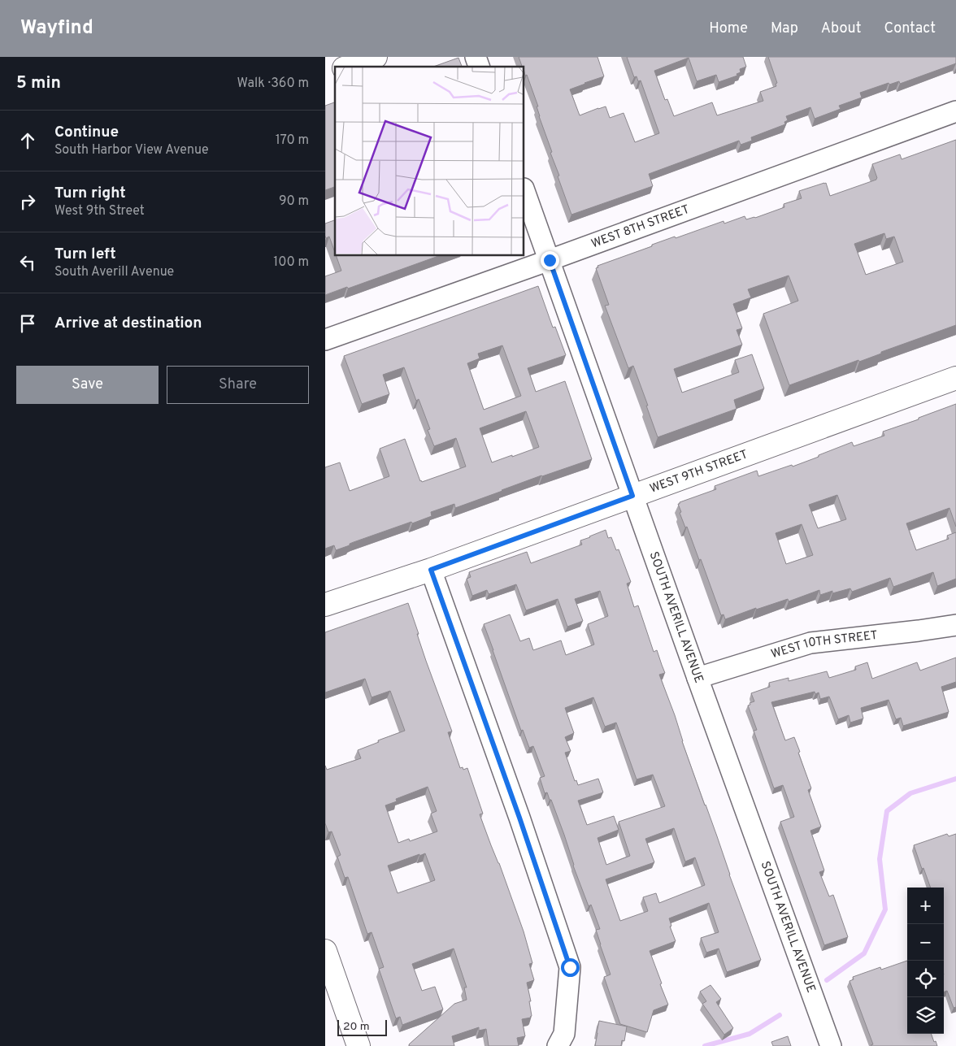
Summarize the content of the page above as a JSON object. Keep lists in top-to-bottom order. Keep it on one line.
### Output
{"streets":{"main road":["WEST 9TH STREET"],"street":["WEST 8TH STREET","SOUTH AVERILL AVENUE","WEST 10TH STREET"]},"crossings":[["WEST 8TH STREET","SOUTH AVERILL AVENUE"],["WEST 9TH STREET","SOUTH AVERILL AVENUE"],["SOUTH AVERILL AVENUE","WEST 10TH STREET"]],"scale_bar":"20 m","page":{"header":"Wayfind","nav":["Home","Map","About","Contact"],"heading":["5 min","Walk · 360 m"],"list":[["Continue","South Harbor View Avenue","170 m"],["Turn right","West 9th Street","90 m"],["Turn left","South Averill Avenue","100 m"],"Arrive at destination"],"buttons":["Save","Share"],"map_buttons":["+","−"],"scale":"20 m"}}
